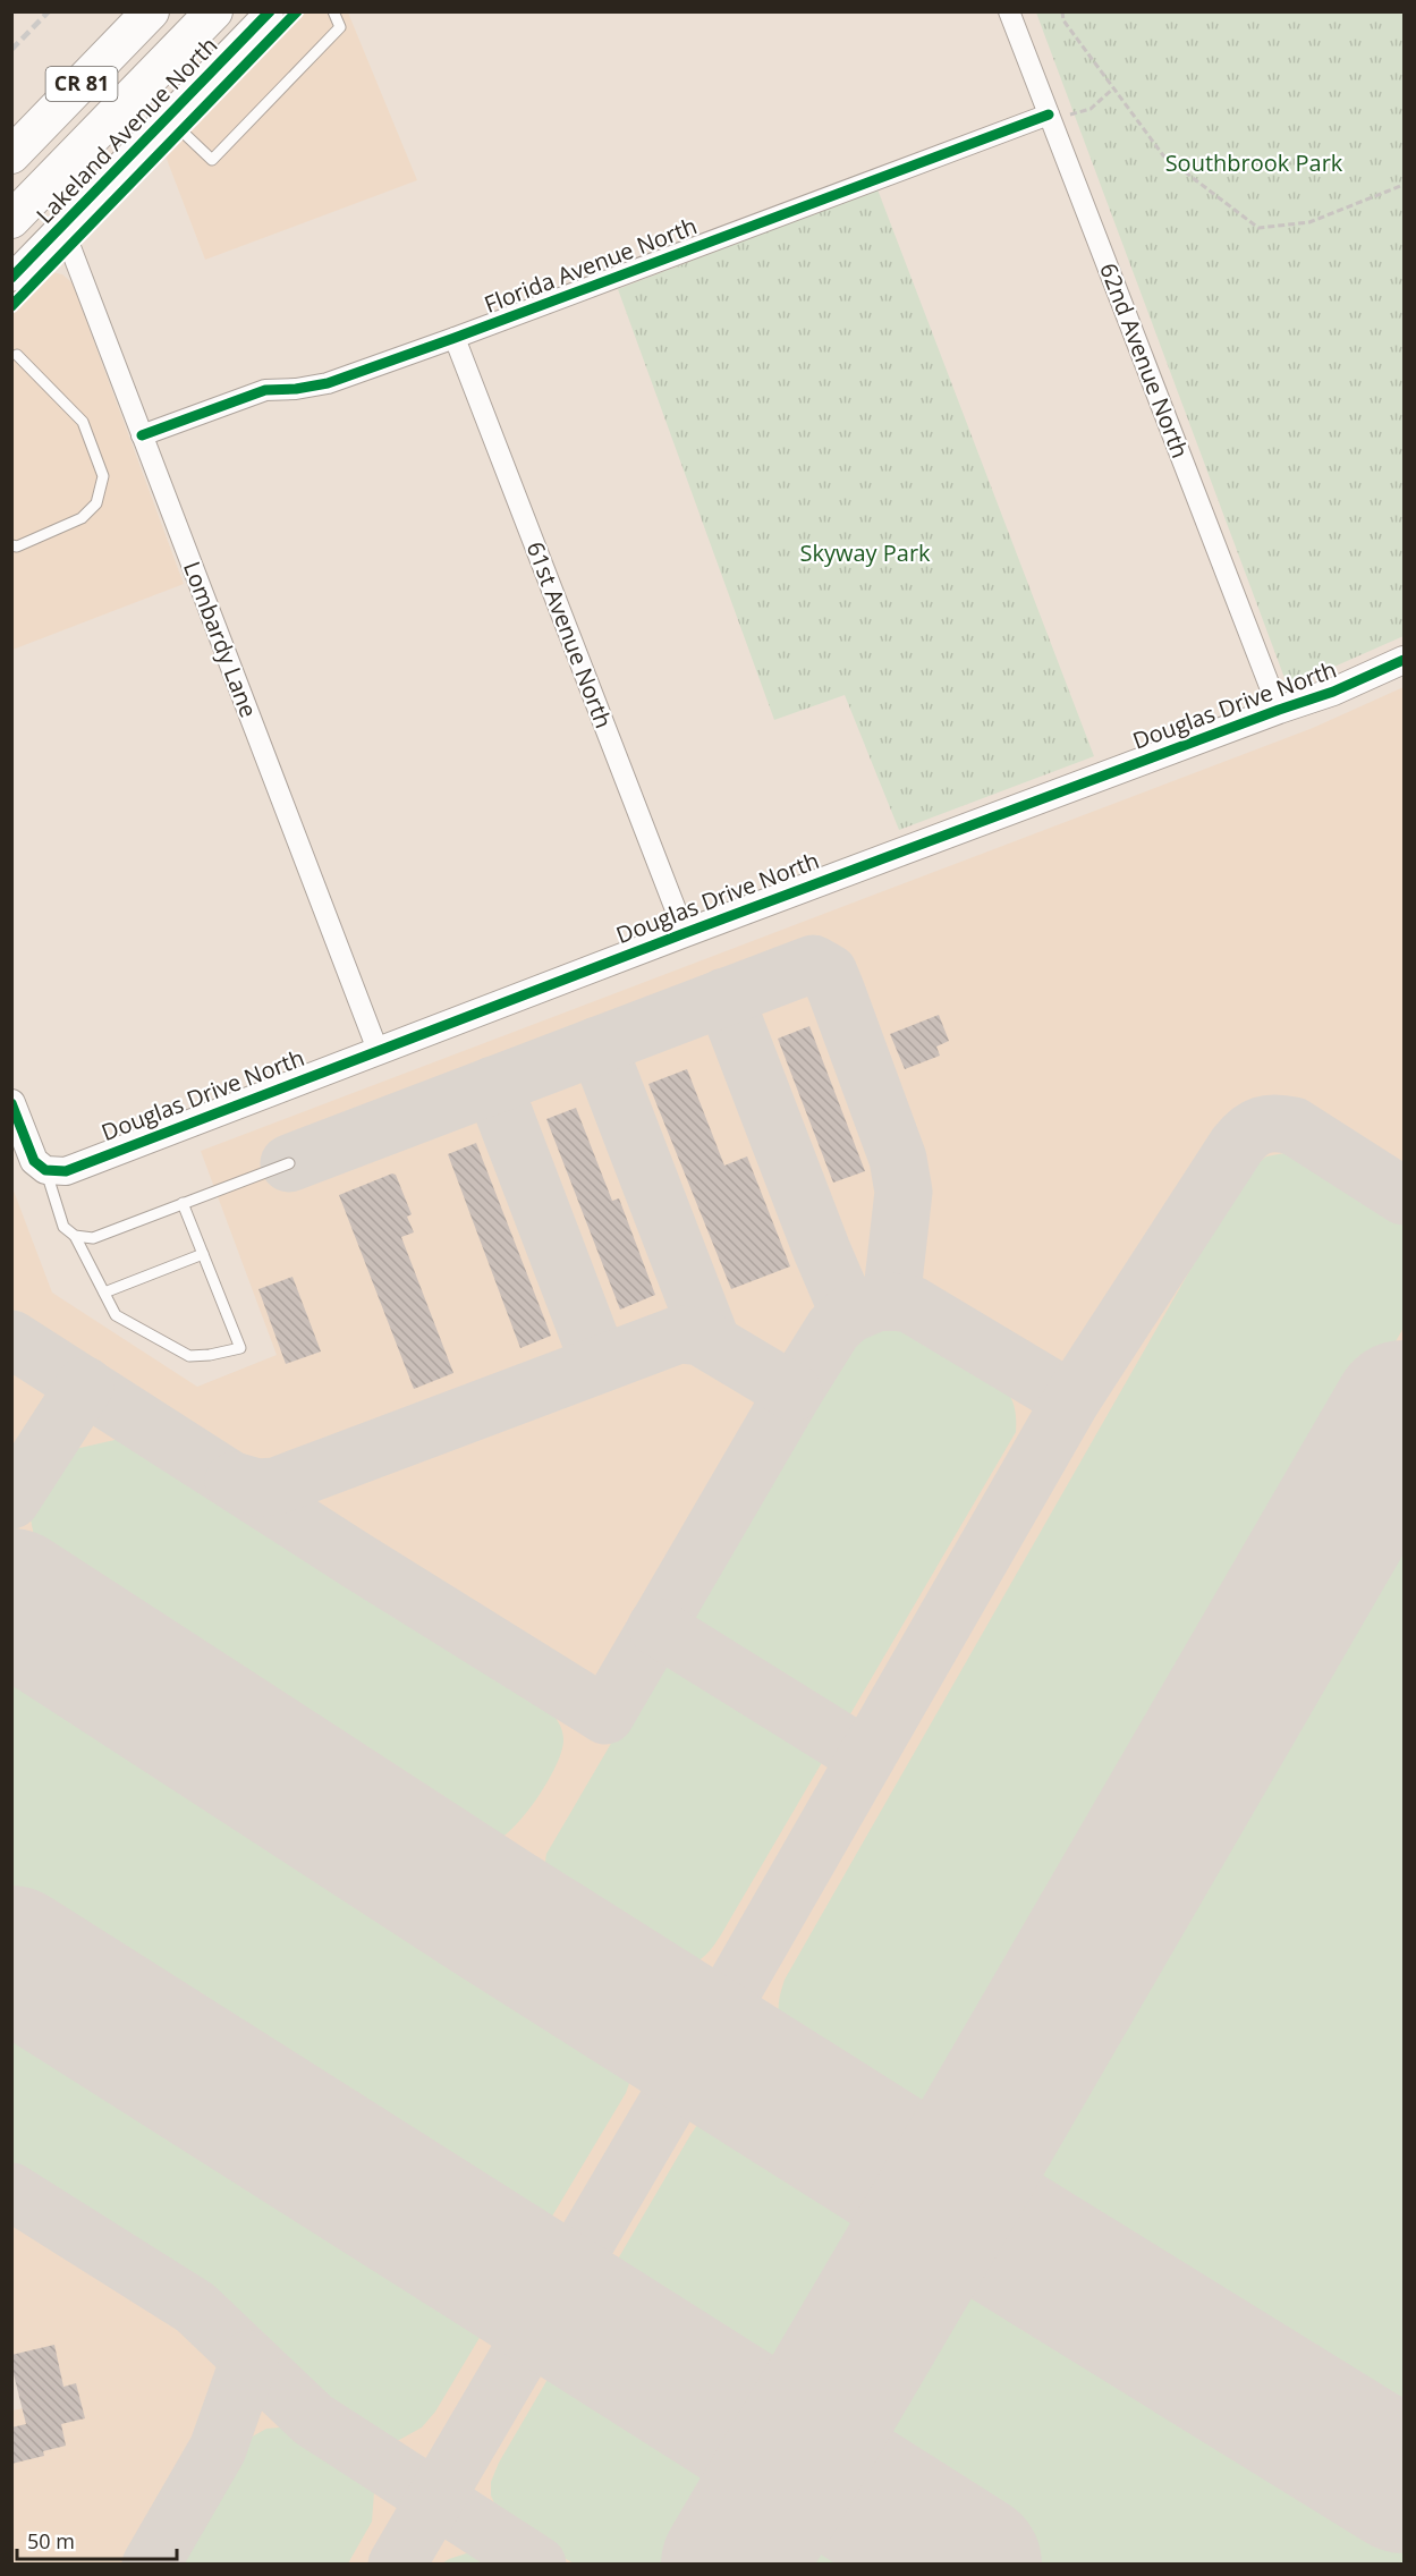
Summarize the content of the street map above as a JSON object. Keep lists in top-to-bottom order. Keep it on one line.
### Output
{"streets":{"highway":["CR 81"],"street":["Lakeland Avenue North","Florida Avenue North","62nd Avenue North","61st Avenue North","Lombardy Lane","Douglas Drive North"]},"crossings":[["Lakeland Avenue North","Lombardy Lane"],["Florida Avenue North","62nd Avenue North"],["Florida Avenue North","61st Avenue North"],["Florida Avenue North","Lombardy Lane"],["62nd Avenue North","Douglas Drive North"],["61st Avenue North","Douglas Drive North"],["Lombardy Lane","Douglas Drive North"]],"parks":["Southbrook Park","Skyway Park"],"scale_bar":"50 m"}
